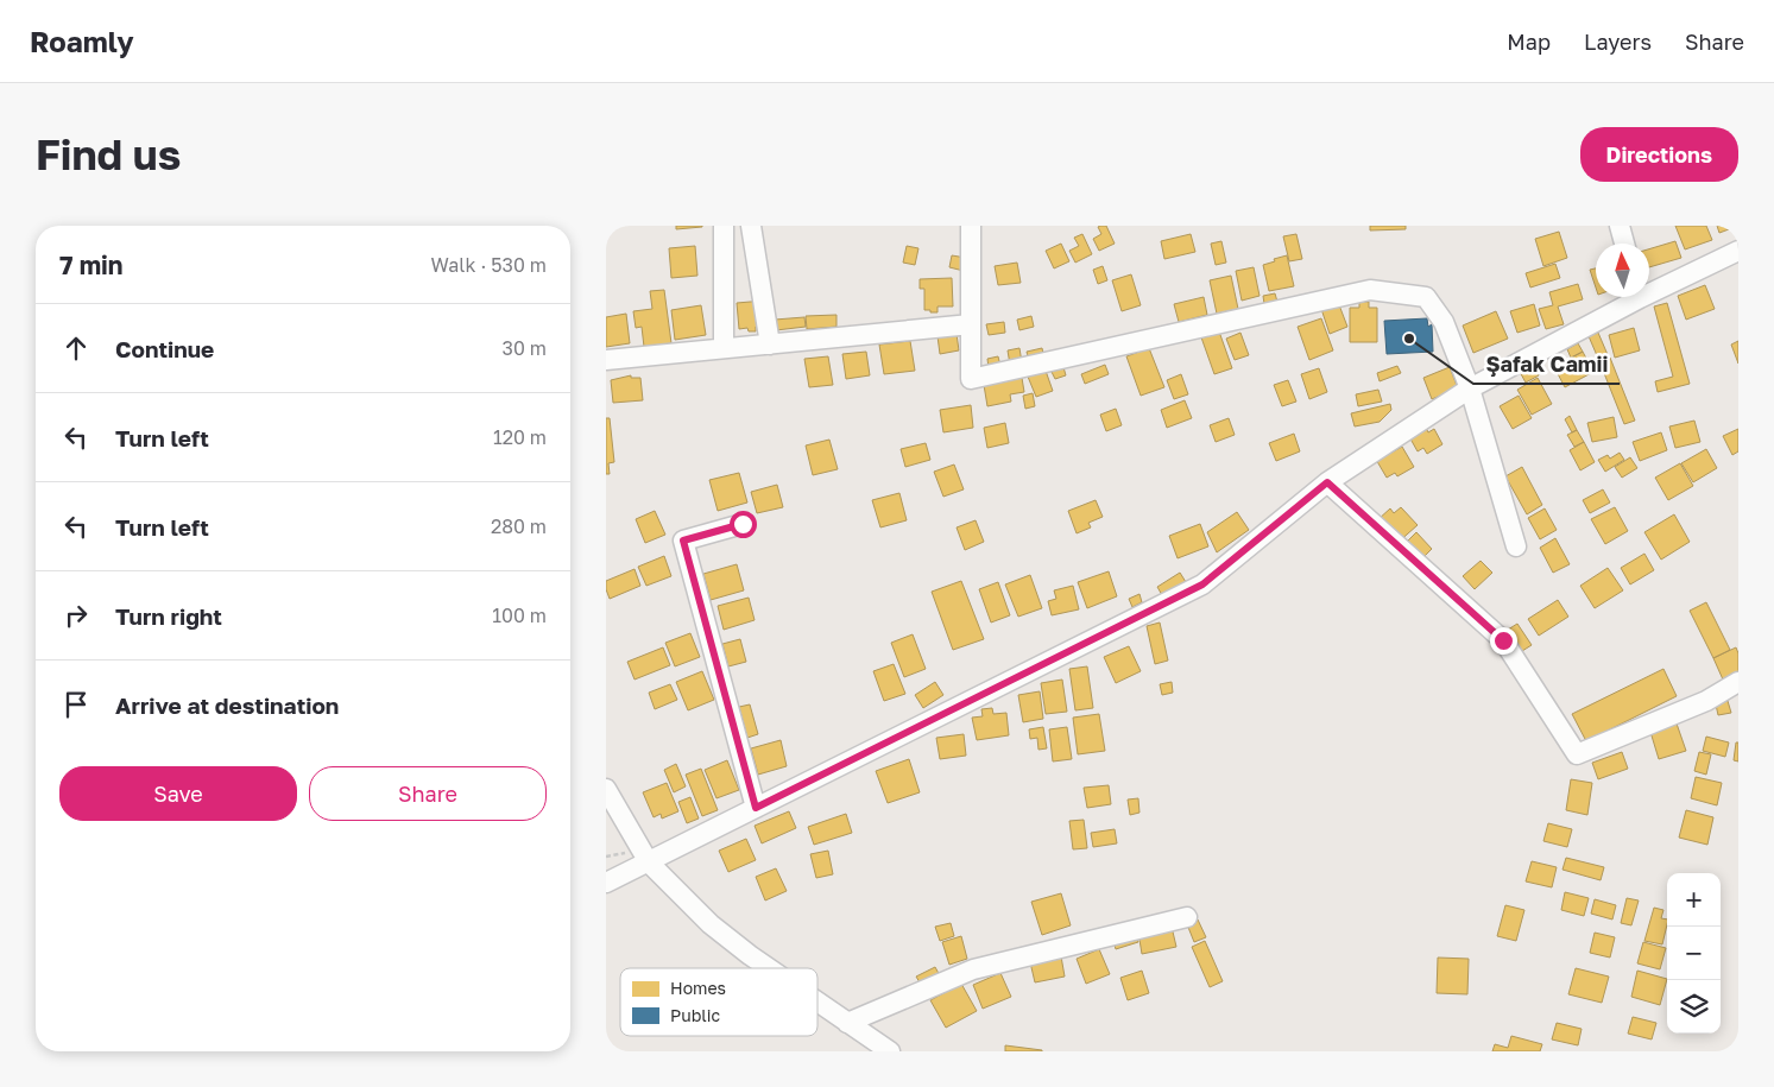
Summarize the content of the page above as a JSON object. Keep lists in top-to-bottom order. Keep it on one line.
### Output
{"places":["Şafak Camii"],"legend":["Homes","Public"],"north":"top","page":{"header":"Roamly","nav":["Map","Layers","Share"],"buttons":["Directions",["Save","Share"]],"title":"Find us","heading":["7 min","Walk · 530 m"],"list":[["Continue","30 m"],["Turn left","120 m"],["Turn left","280 m"],["Turn right","100 m"],"Arrive at destination"],"map_buttons":["+","−"]}}
